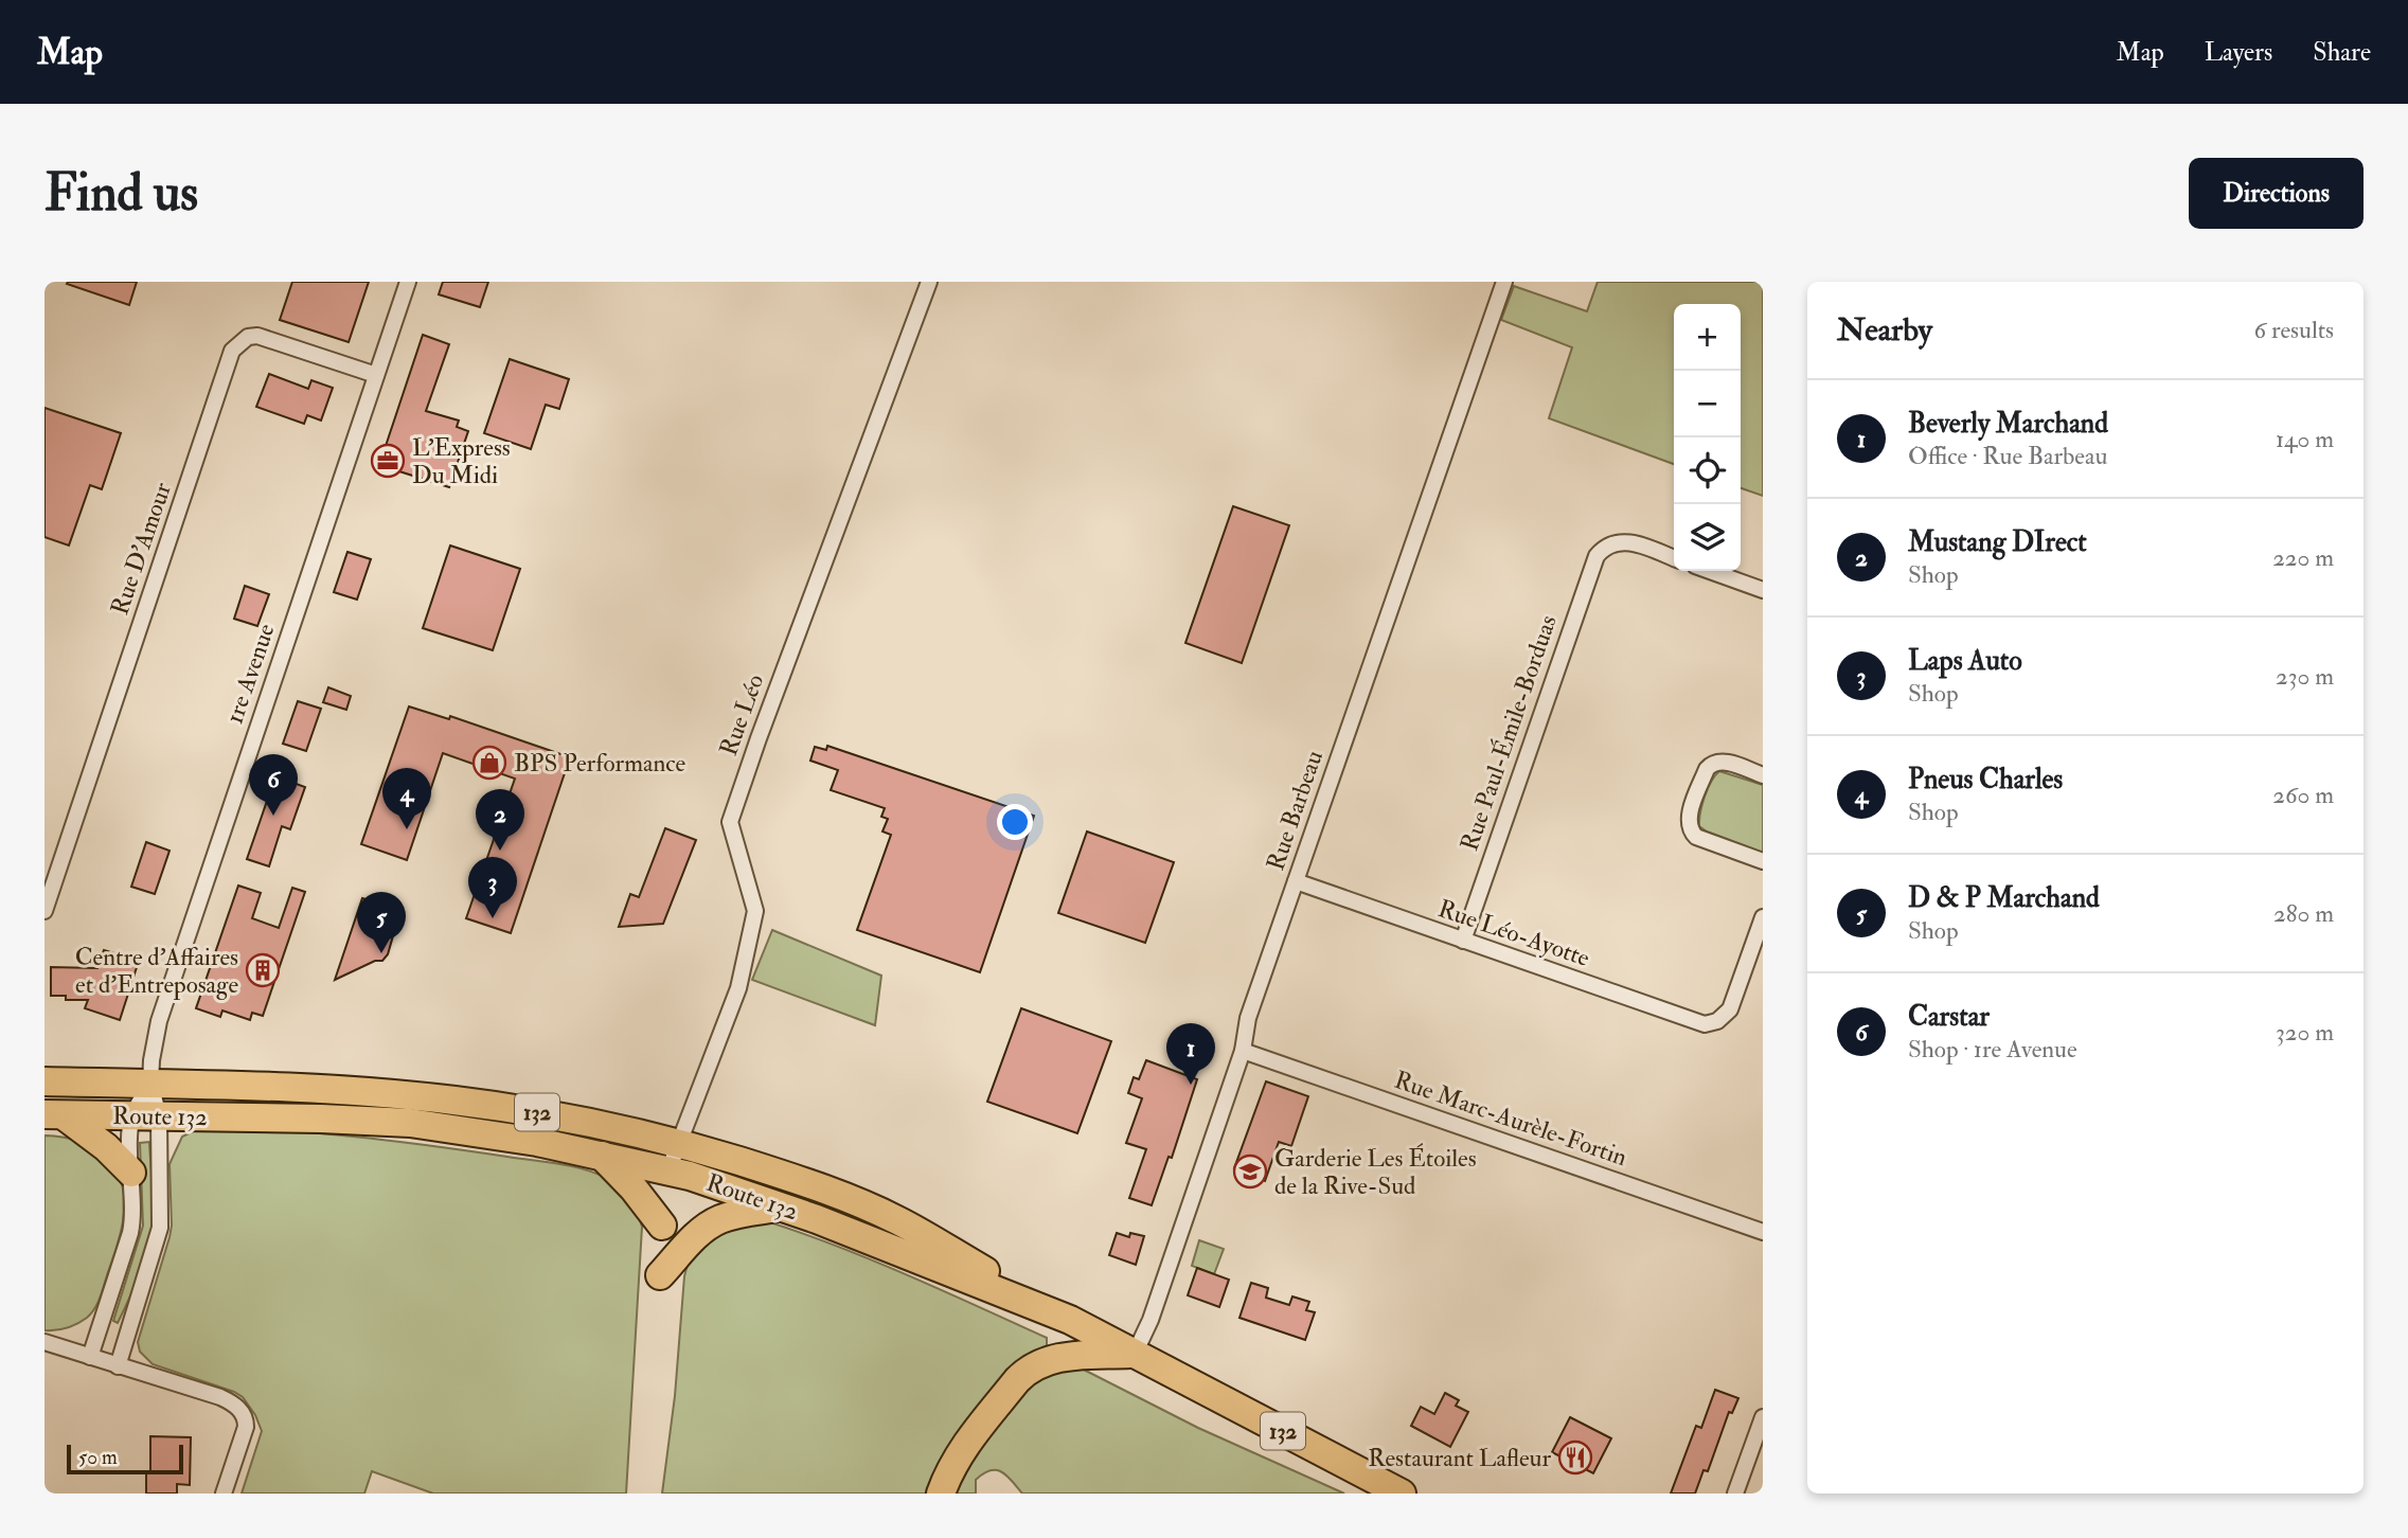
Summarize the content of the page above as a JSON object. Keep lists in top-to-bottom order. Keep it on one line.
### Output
{"streets":{"highway":["132","Route 132"],"street":["Rue D'Amour","1re Avenue","Rue Léo","Rue Paul-Émile-Borduas","Rue Barbeau","Rue Léo-Ayotte","Rue Marc-Aurèle-Fortin"]},"crossings":[["Rue D'Amour","1re Avenue"],["1re Avenue","Route 132"],["Rue Léo","Route 132"],["Rue Paul-Émile-Borduas","Rue Léo-Ayotte"],["Rue Barbeau","Rue Léo-Ayotte"],["Rue Barbeau","Route 132"],["Rue Barbeau","Rue Marc-Aurèle-Fortin"]],"places":{"office":["L'Express Du Midi"],"shop":["BPS Performance"],"building":["Centre d'Affaires et d'Entreposage"],"school or university":["Garderie Les Étoiles de la Rive-Sud"],"restaurant":["Restaurant Lafleur"]},"scale_bar":"50 m","page":{"header":"Map","nav":["Map","Layers","Share"],"buttons":"Directions","title":"Find us","heading":["Nearby","6 results"],"map_buttons":["+","−"],"list":[{"mark":"1","name":"Beverly Marchand","note":"Office · Rue Barbeau","value":"140 m"},{"mark":"2","name":"Mustang DIrect","note":"Shop","value":"220 m"},{"mark":"3","name":"Laps Auto","note":"Shop","value":"230 m"},{"mark":"4","name":"Pneus Charles","note":"Shop","value":"260 m"},{"mark":"5","name":"D & P Marchand","note":"Shop","value":"280 m"},{"mark":"6","name":"Carstar","note":"Shop · 1re Avenue","value":"320 m"}],"pins":["6","4","2","3","5","1"],"scale":"50 m"}}
